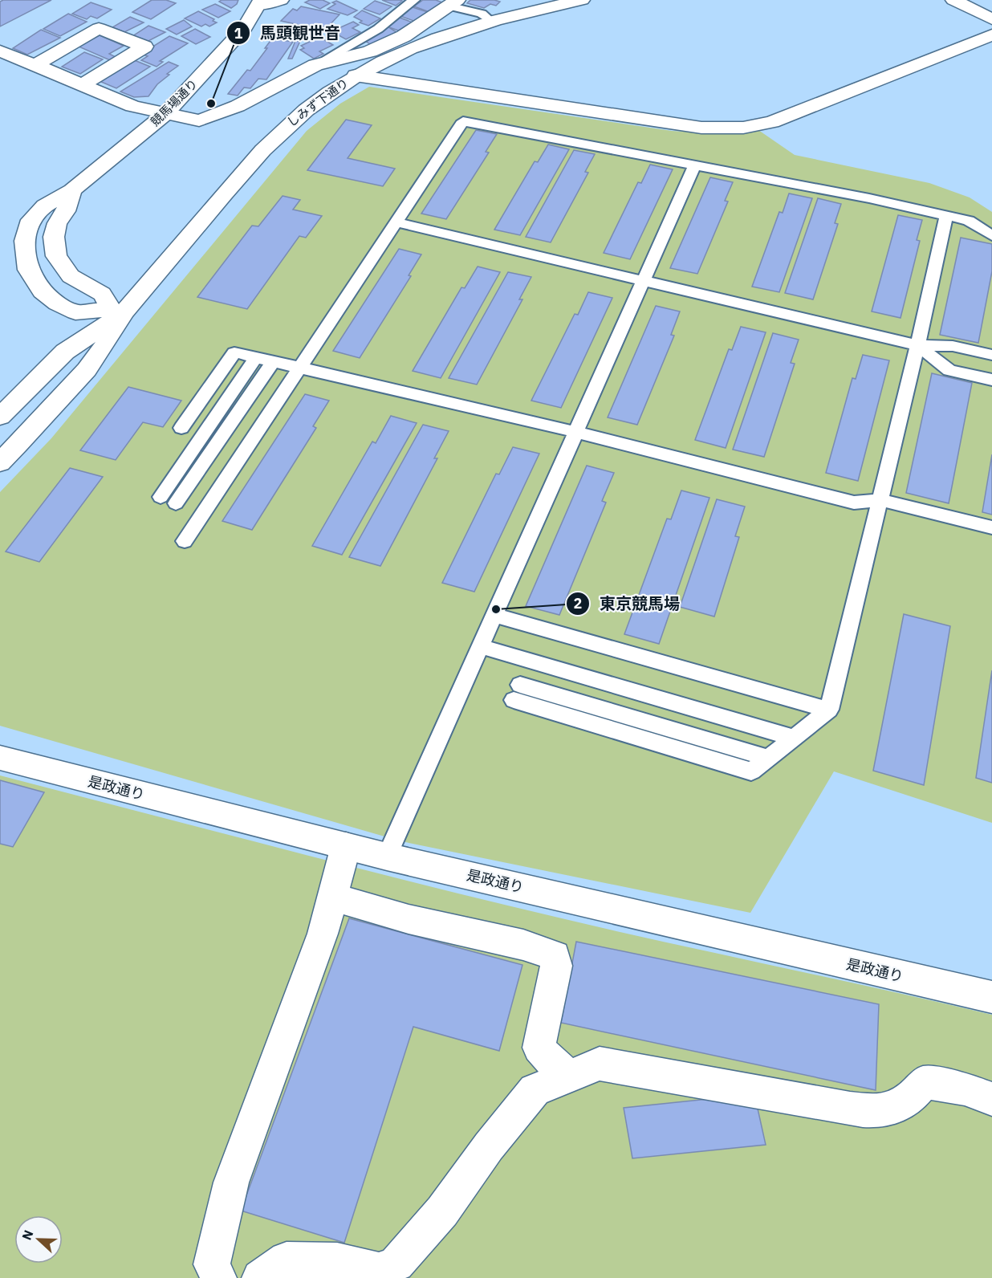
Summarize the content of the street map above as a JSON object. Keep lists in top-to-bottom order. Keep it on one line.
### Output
{"streets":{"street":["競馬場通り","しみず下通り","是政通り"]},"crossings":[["競馬場通り","しみず下通り"]],"places":["馬頭観世音","東京競馬場"],"north":"left"}
